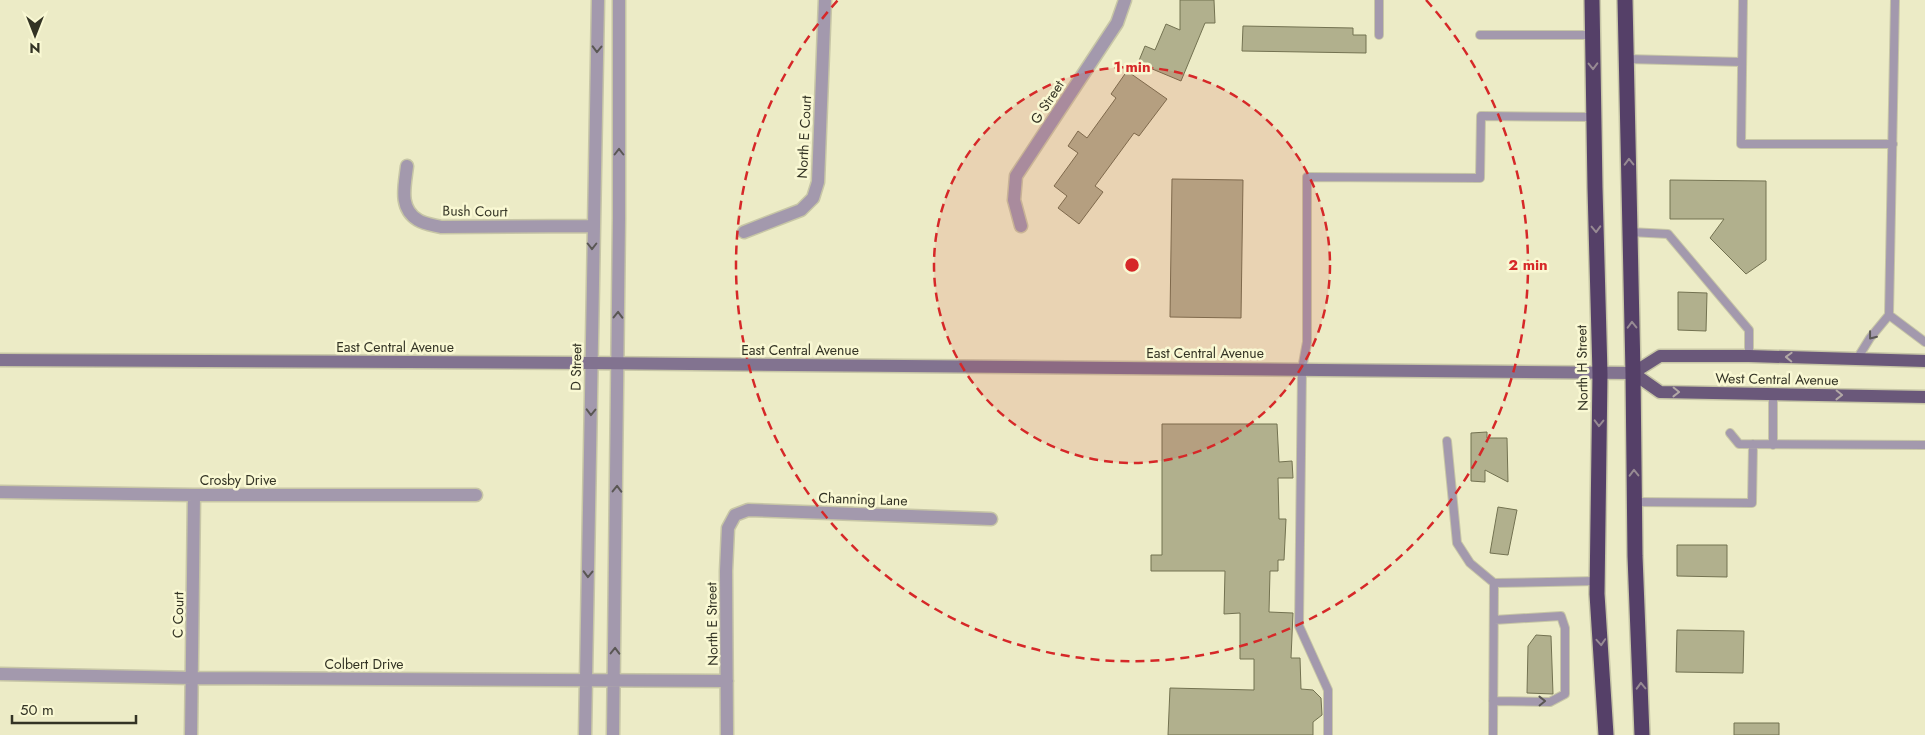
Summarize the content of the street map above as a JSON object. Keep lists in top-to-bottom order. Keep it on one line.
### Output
{"streets":{"highway":["North H Street"],"main road":["East Central Avenue","West Central Avenue"],"street":["G Street","North E Court","Bush Court","D Street","Crosby Drive","Channing Lane","C Court","North E Street","Colbert Drive"]},"crossings":[["Bush Court","D Street"],["East Central Avenue","D Street"],["East Central Avenue","North H Street"],["D Street","Colbert Drive"],["Crosby Drive","C Court"],["Channing Lane","North E Street"],["C Court","Colbert Drive"],["North E Street","Colbert Drive"]],"scale_bar":"50 m","north":"bottom","rings":["1 min","2 min"]}
